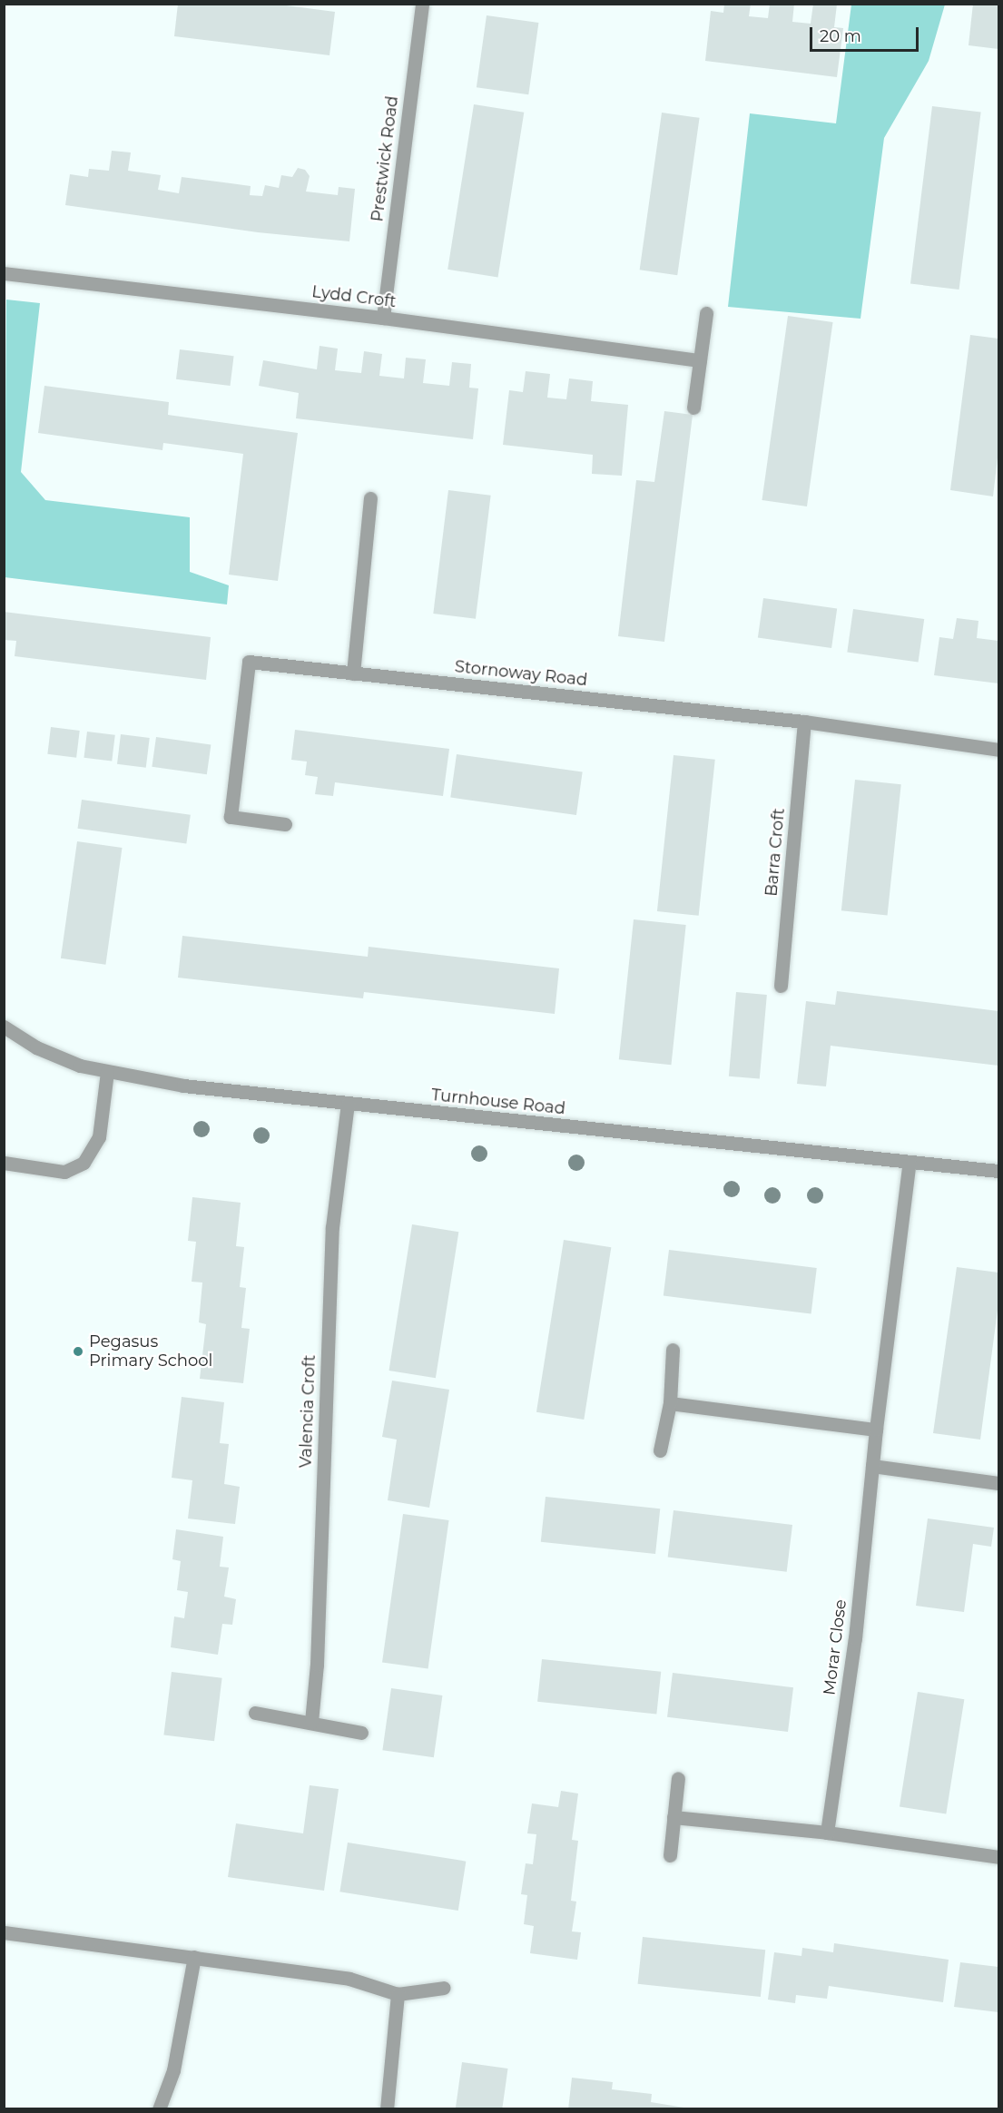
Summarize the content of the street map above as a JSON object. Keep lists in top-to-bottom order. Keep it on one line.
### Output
{"streets":{"street":["Prestwick Road","Lydd Croft","Stornoway Road","Barra Croft","Turnhouse Road","Valencia Croft","Morar Close"]},"crossings":[["Prestwick Road","Lydd Croft"],["Stornoway Road","Barra Croft"],["Turnhouse Road","Valencia Croft"],["Turnhouse Road","Morar Close"]],"places":["Pegasus Primary School"],"scale_bar":"20 m"}
